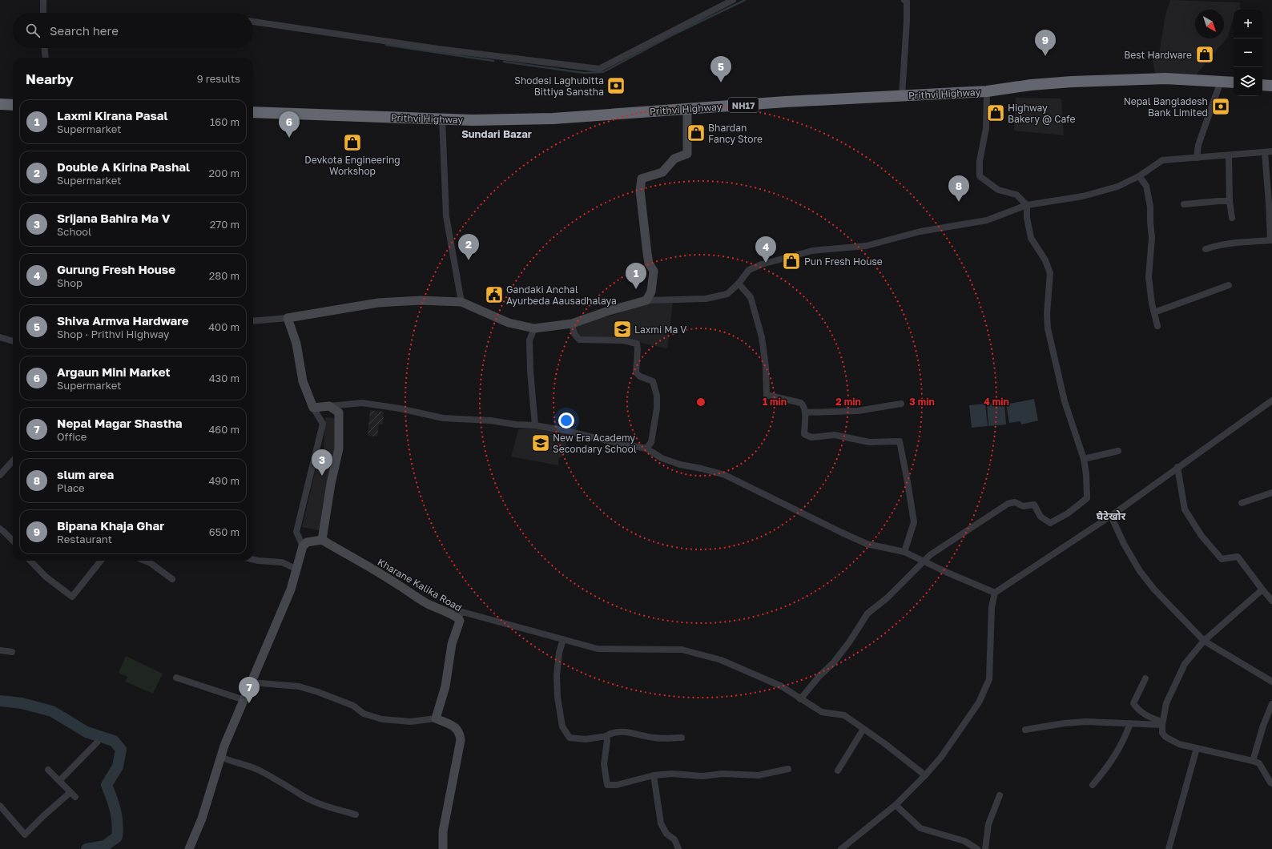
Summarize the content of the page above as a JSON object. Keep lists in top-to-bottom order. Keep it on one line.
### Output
{"streets":{"highway":["Prithvi Highway","NH17"],"main road":["Kharane Kalika Road"]},"districts":["Sundari Bazar","घैटेखोर"],"places":{"shop":["Best Hardware","Highway Bakery @ Cafe","Bhardan Fancy Store","Devkota Engineering Workshop","Pun Fresh House"],"bank":["Shodesi Laghubitta Bittiya Sanstha","Nepal Bangladesh Bank Limited"],"public building":["Gandaki Anchal Ayurbeda Aausadhalaya"],"school or university":["Laxmi Ma V","New Era Academy Secondary School"]},"north":"bottom right","page":{"map_buttons":["+","−"],"search":"Search here","pins":["9","5","6","8","2","4","1","3","7"],"heading":["Nearby","9 results"],"list":[{"mark":"1","name":"Laxmi Kirana Pasal","note":"Supermarket","value":"160 m"},{"mark":"2","name":"Double A Kirina Pashal","note":"Supermarket","value":"200 m"},{"mark":"3","name":"Srijana Bahira Ma V","note":"School","value":"270 m"},{"mark":"4","name":"Gurung Fresh House","note":"Shop","value":"280 m"},{"mark":"5","name":"Shiva Armva Hardware","note":"Shop · Prithvi Highway","value":"400 m"},{"mark":"6","name":"Argaun Mini Market","note":"Supermarket","value":"430 m"},{"mark":"7","name":"Nepal Magar Shastha","note":"Office","value":"460 m"},{"mark":"8","name":"slum area","note":"Place","value":"490 m"},{"mark":"9","name":"Bipana Khaja Ghar","note":"Restaurant","value":"650 m"}]},"rings":["1 min","2 min","3 min","4 min"]}
